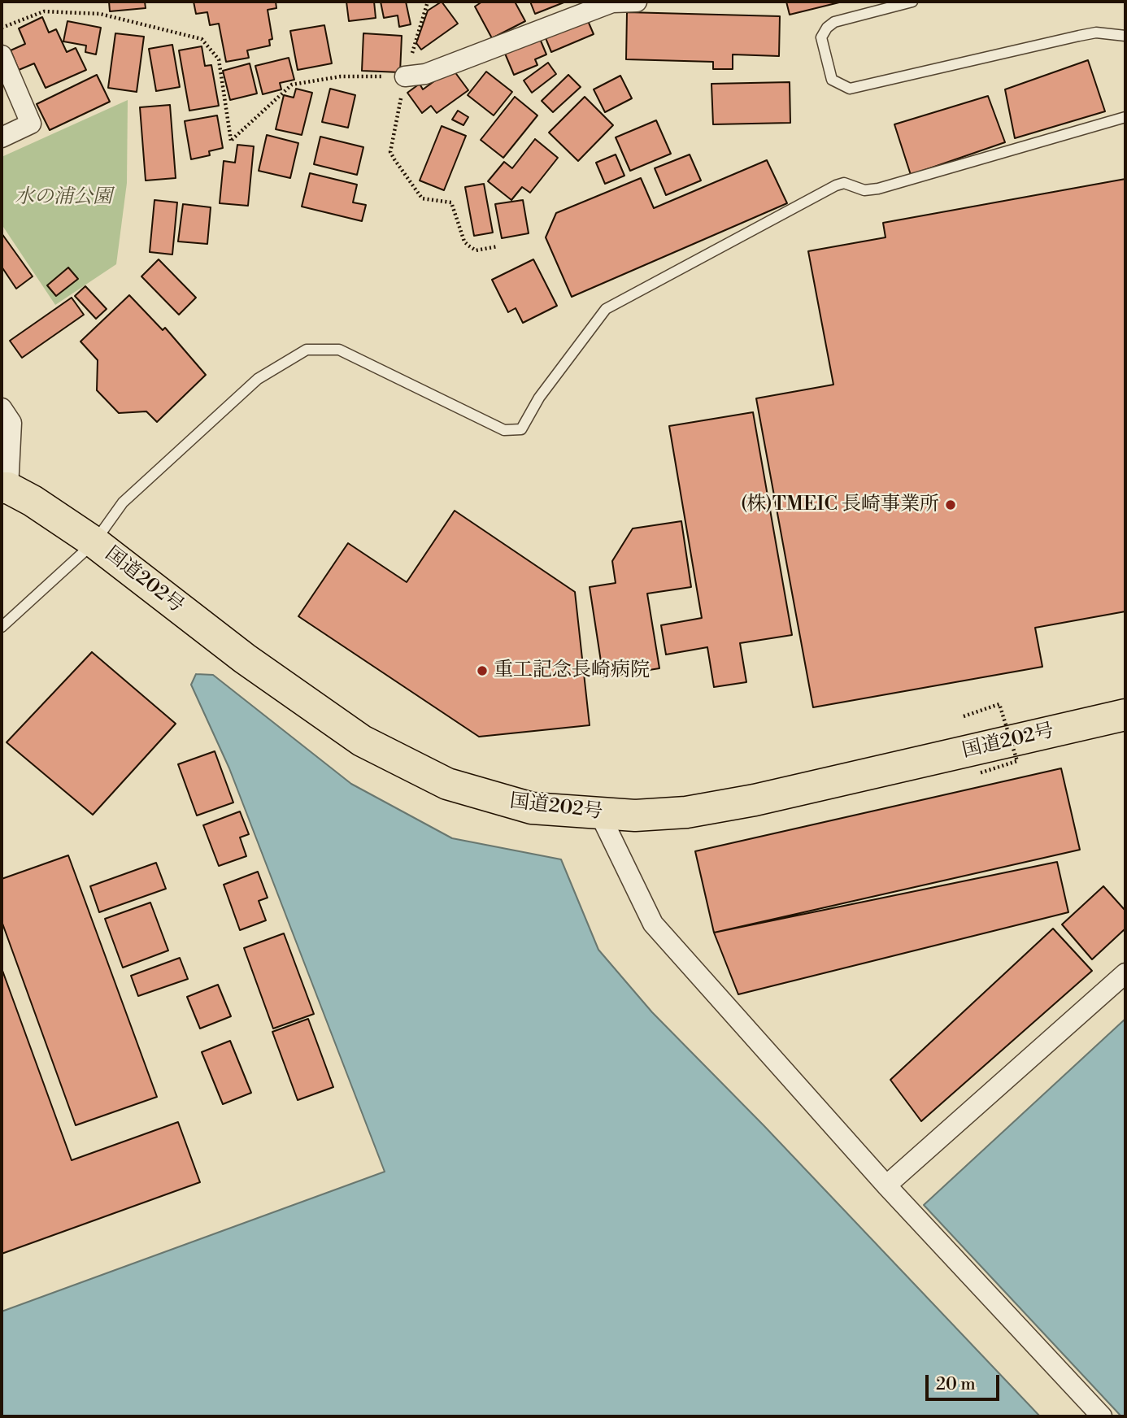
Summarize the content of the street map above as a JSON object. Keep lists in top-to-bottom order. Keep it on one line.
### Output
{"streets":{"highway":["国道202号"]},"parks":["水の浦公園"],"places":["(株)TMEIC 長崎事業所","重工記念長崎病院"],"scale_bar":"20 m"}
